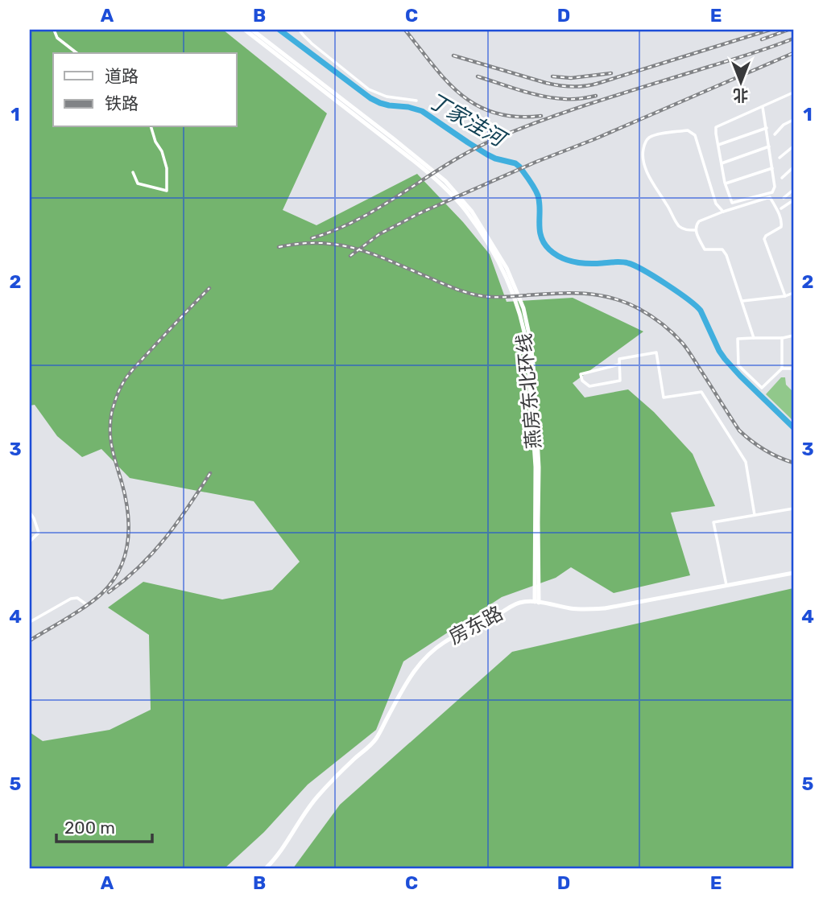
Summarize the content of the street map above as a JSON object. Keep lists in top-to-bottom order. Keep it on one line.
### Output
{"streets":{"main road":["燕房东北环线","房东路"]},"crossings":[["燕房东北环线","房东路"]],"water":["丁家洼河"],"legend":["道路","铁路"],"scale_bar":"200 m","north":"bottom","grid":{"columns":["A","B","C","D","E"],"rows":["1","2","3","4","5"]}}
